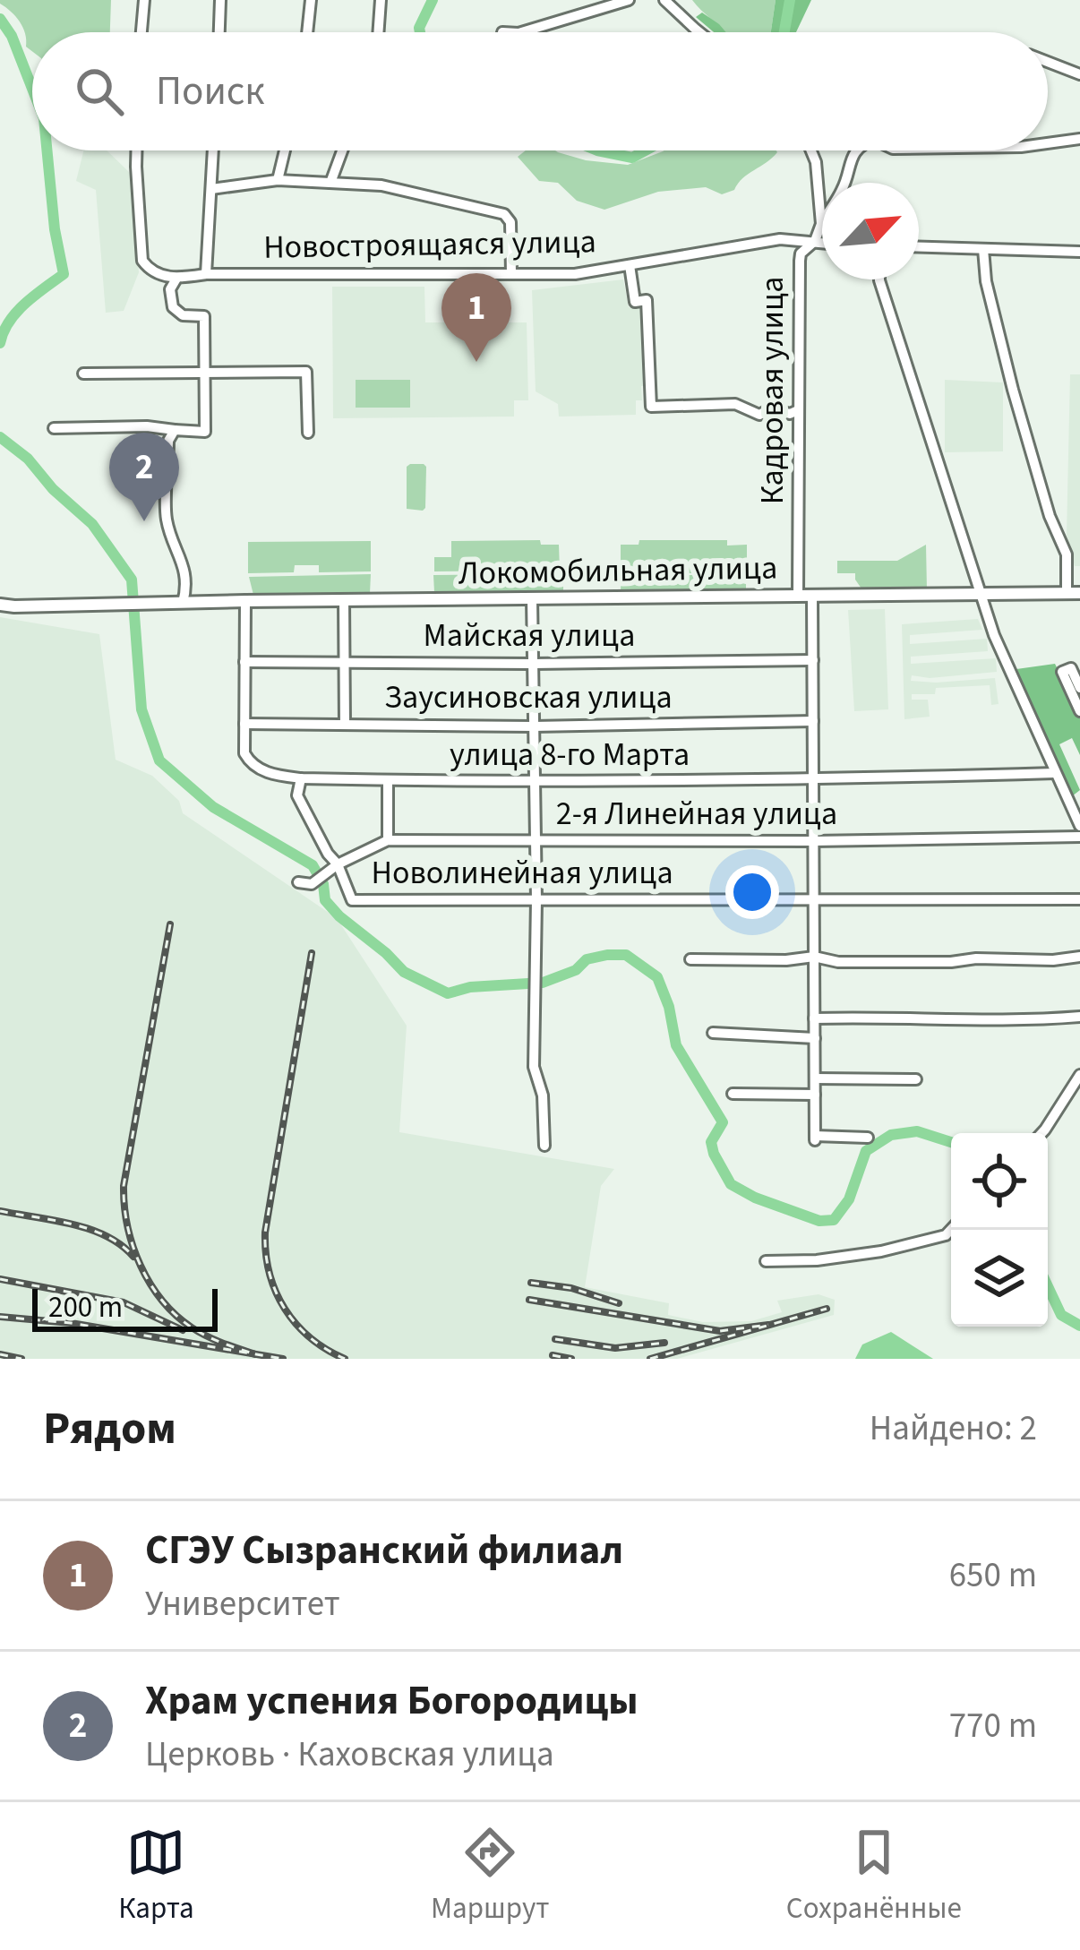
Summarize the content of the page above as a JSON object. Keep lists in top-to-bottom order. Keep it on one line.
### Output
{"streets":{"main road":["Локомобильная улица"],"street":["Новостроящаяся улица","Кадровая улица","Майская улица","Заусиновская улица","улица 8-го Марта","2-я Линейная улица","Новолинейная улица"]},"crossings":[["Новостроящаяся улица","Кадровая улица"],["Кадровая улица","Локомобильная улица"],["Локомобильная улица","улица 8-го Марта"],["Майская улица","улица 8-го Марта"],["Заусиновская улица","улица 8-го Марта"],["2-я Линейная улица","Новолинейная улица"]],"scale_bar":"200 m","north":"top right","page":{"search":"Поиск","pins":["1","2"],"scale":"200 m","heading":["Рядом","Найдено: 2"],"list":[{"mark":"1","name":"СГЭУ Сызранский филиал","note":"Университет","value":"650 m"},{"mark":"2","name":"Храм успения Богородицы","note":"Церковь · Каховская улица","value":"770 m"}],"nav":["Карта","Маршрут","Сохранённые"]}}
